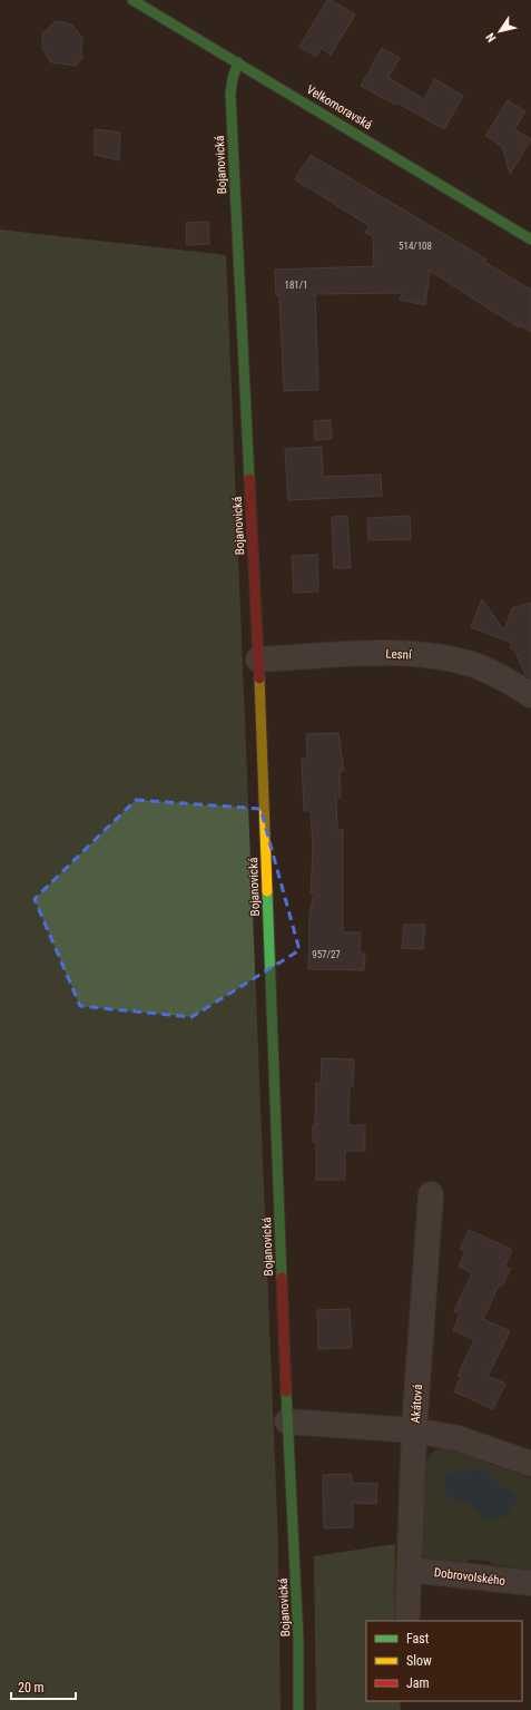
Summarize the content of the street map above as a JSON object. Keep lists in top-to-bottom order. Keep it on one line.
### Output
{"streets":{"street":["Velkomoravská","Bojanovická","Lesní","Akátová","Dobrovolského"]},"crossings":[["Velkomoravská","Bojanovická"],["Bojanovická","Lesní"],["Akátová","Dobrovolského"]],"house_numbers":["514/108","181/1","957/27"],"legend":["Fast","Slow","Jam"],"scale_bar":"20 m","north":"bottom left"}
